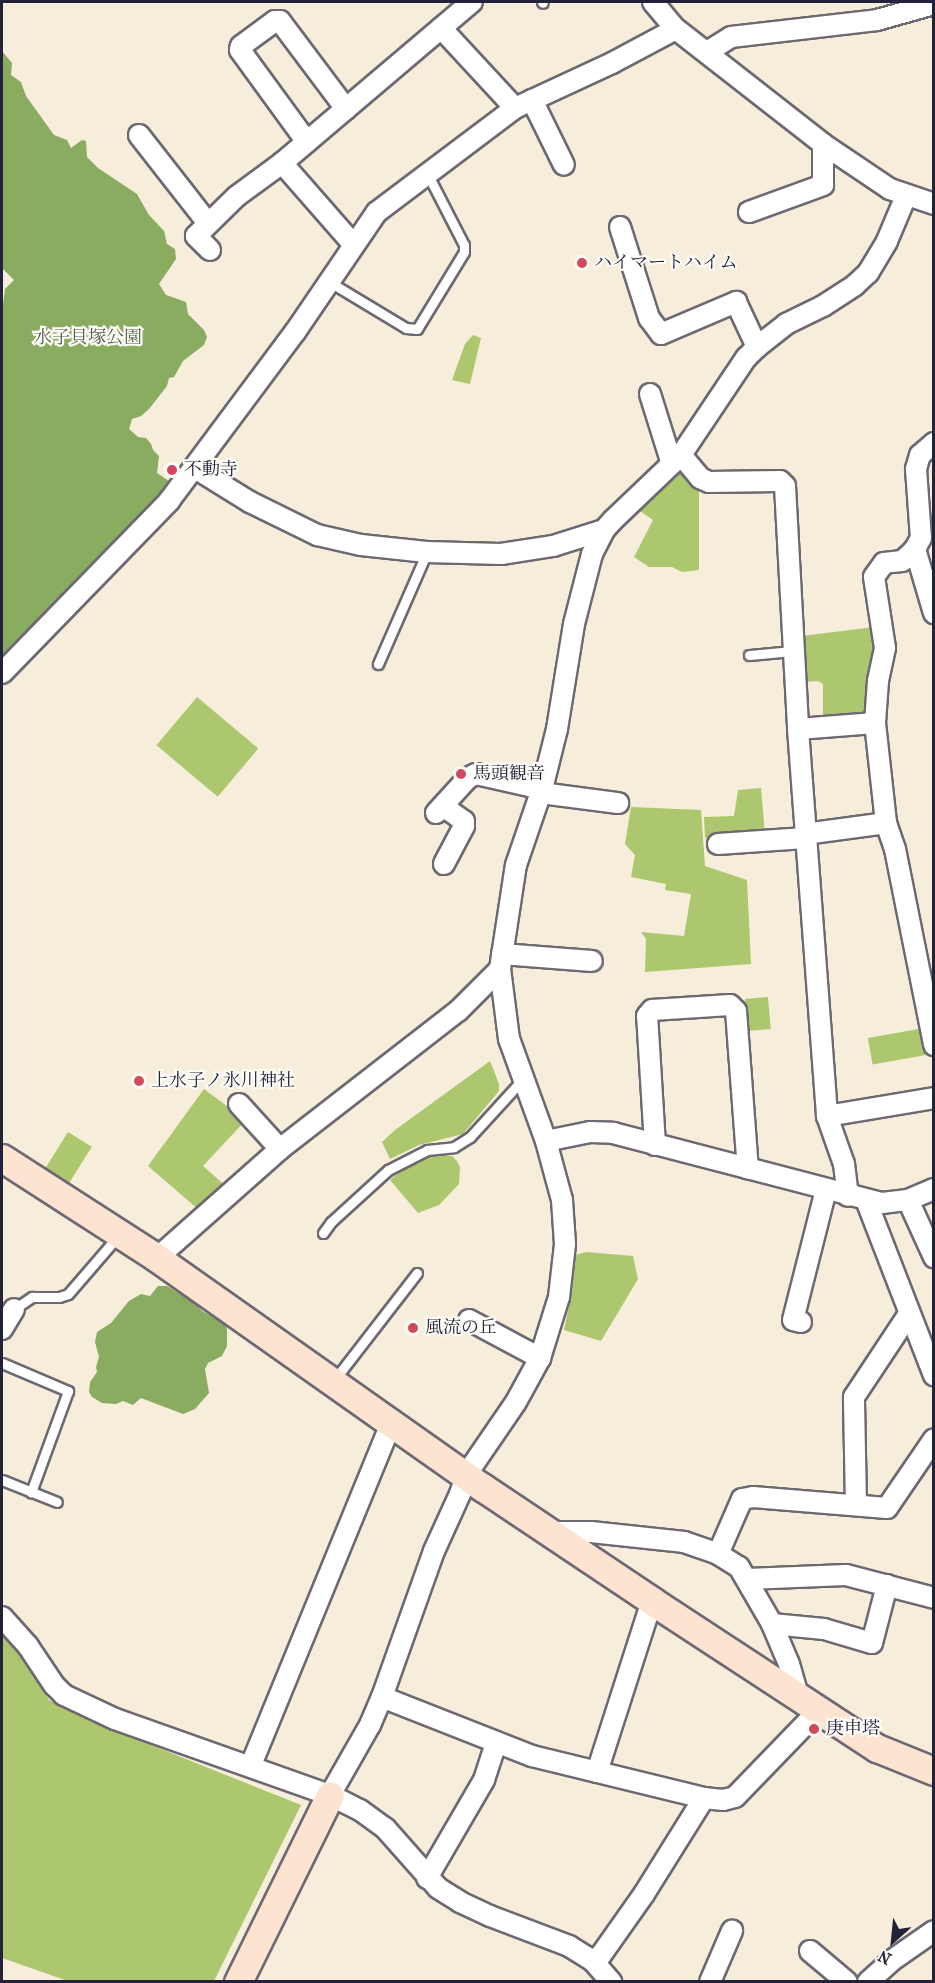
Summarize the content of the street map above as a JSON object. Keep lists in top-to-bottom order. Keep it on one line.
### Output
{"parks":["水子貝塚公園"],"places":["ハイマートハイム","不動寺","馬頭観音","上水子ノ氷川神社","風流の丘","庚申塔"],"north":"bottom left"}
